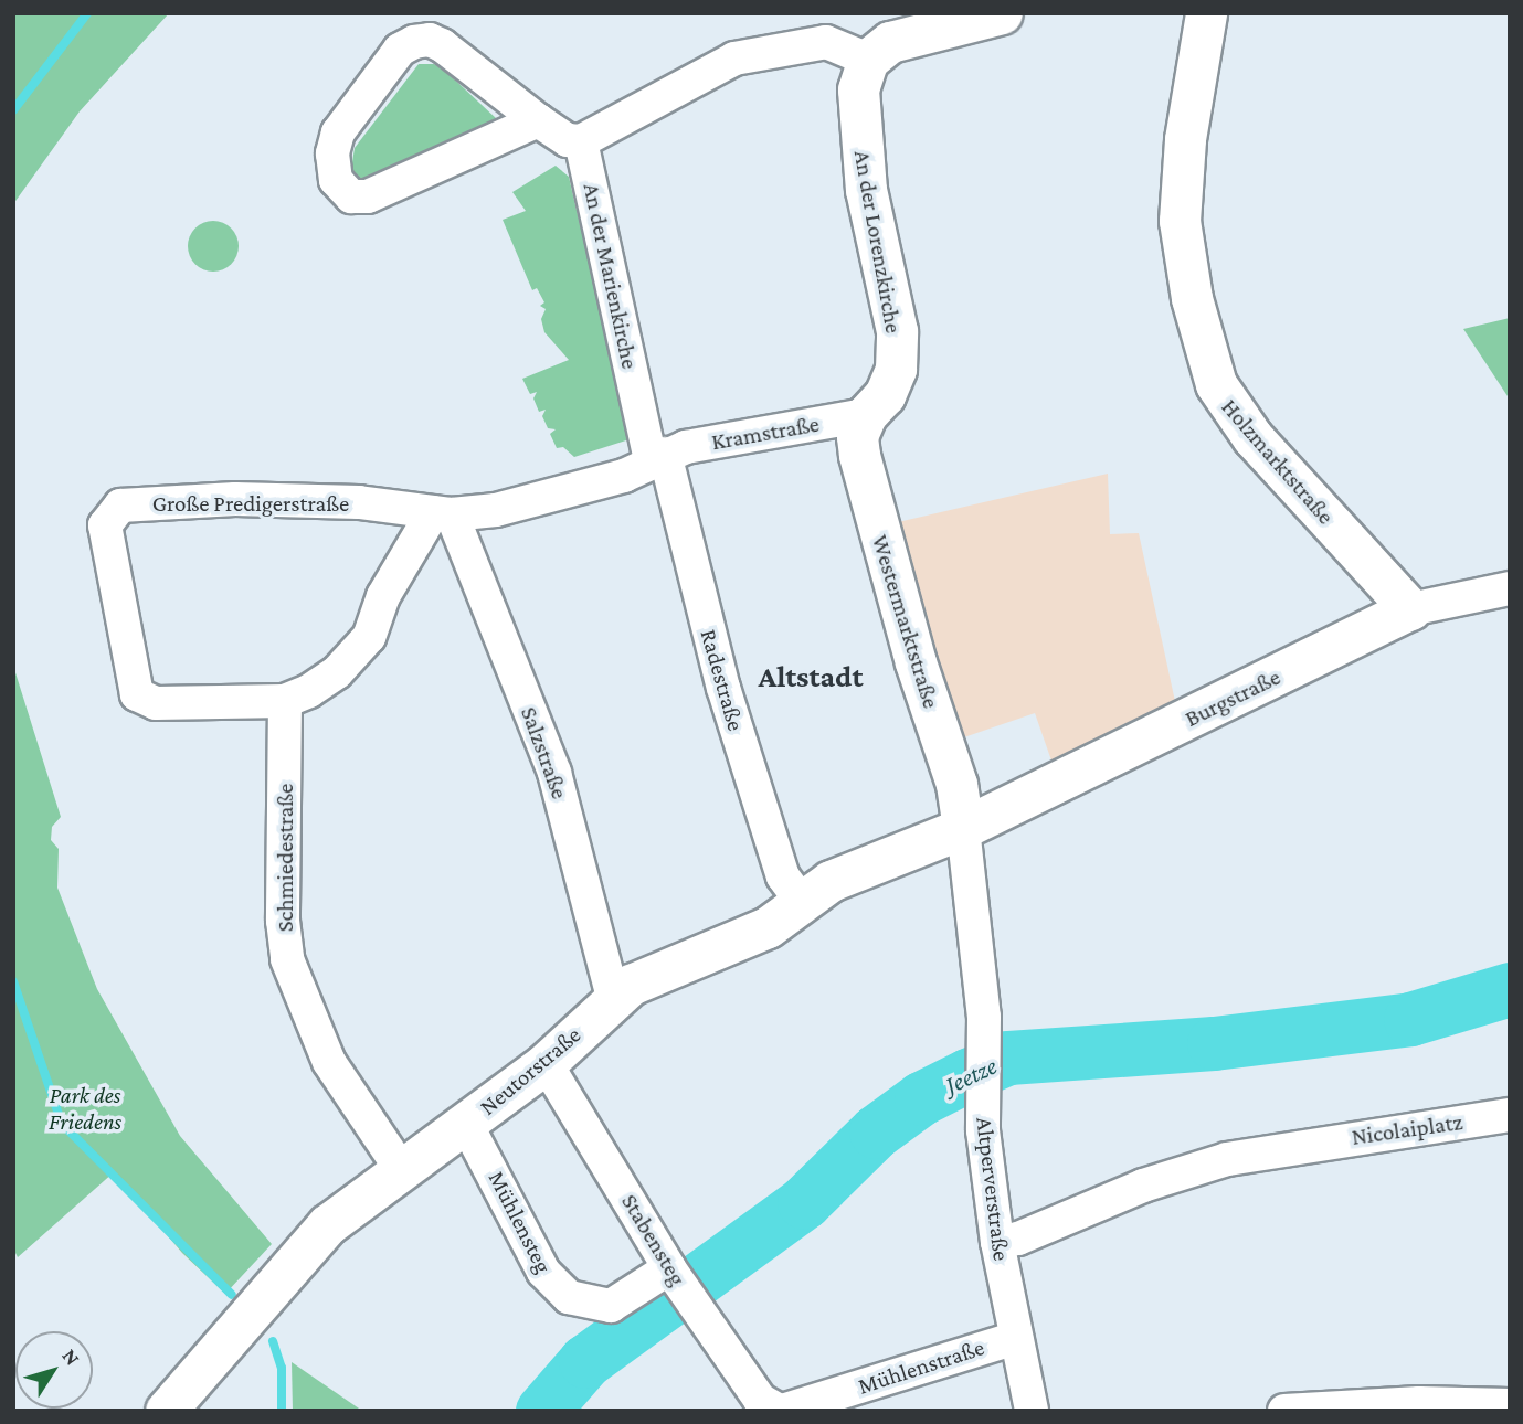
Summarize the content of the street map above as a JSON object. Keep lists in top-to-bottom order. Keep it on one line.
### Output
{"streets":{"street":["An der Lorenzkirche","An der Marienkirche","Kramstraße","Holzmarktstraße","Große Predigerstraße","Westermarktstraße","Radestraße","Burgstraße","Salzstraße","Schmiedestraße","Neutorstraße","Nicolaiplatz","Altperverstraße","Mühlensteg","Stabensteg","Mühlenstraße"]},"crossings":[["An der Lorenzkirche","Kramstraße"],["An der Lorenzkirche","Westermarktstraße"],["An der Marienkirche","Kramstraße"],["An der Marienkirche","Radestraße"],["Kramstraße","Westermarktstraße"],["Kramstraße","Radestraße"],["Holzmarktstraße","Burgstraße"],["Große Predigerstraße","Salzstraße"],["Große Predigerstraße","Schmiedestraße"],["Westermarktstraße","Burgstraße"],["Westermarktstraße","Neutorstraße"],["Westermarktstraße","Altperverstraße"],["Radestraße","Neutorstraße"],["Burgstraße","Neutorstraße"],["Burgstraße","Altperverstraße"],["Salzstraße","Neutorstraße"],["Schmiedestraße","Neutorstraße"],["Neutorstraße","Altperverstraße"],["Neutorstraße","Mühlensteg"],["Neutorstraße","Stabensteg"],["Nicolaiplatz","Altperverstraße"],["Altperverstraße","Mühlenstraße"],["Mühlensteg","Stabensteg"],["Stabensteg","Mühlenstraße"]],"districts":["Altstadt"],"water":["Jeetze"],"parks":["Park des Friedens"],"north":"top right"}
